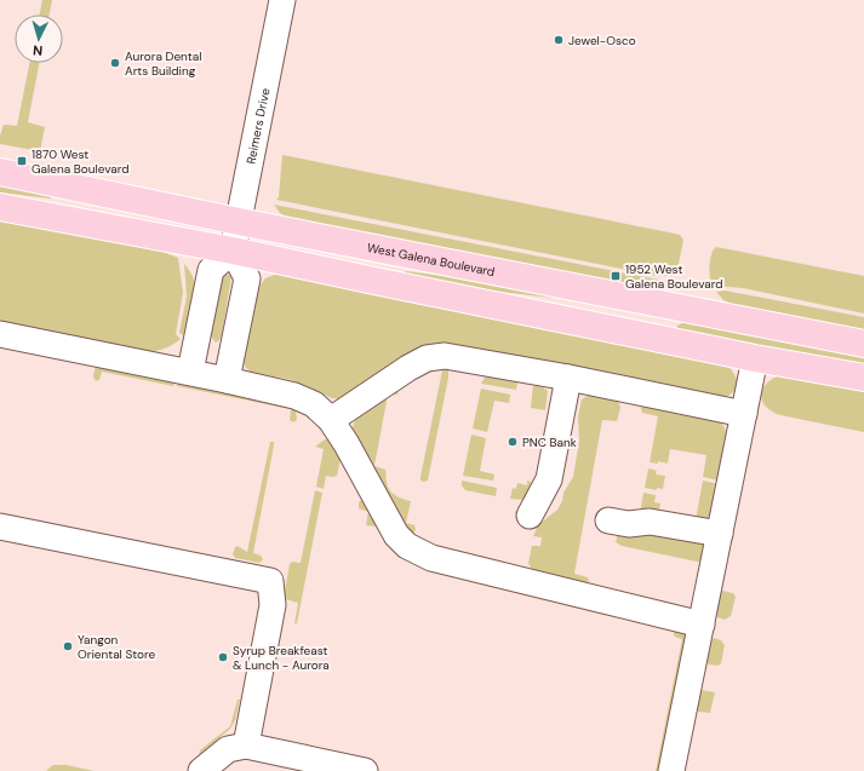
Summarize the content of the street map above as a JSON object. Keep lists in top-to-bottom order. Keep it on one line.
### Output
{"streets":{"main road":["West Galena Boulevard"],"street":["Reimers Drive"]},"crossings":[["Reimers Drive","West Galena Boulevard"]],"places":{"other":["Jewel-Osco","Aurora Dental Arts Building","PNC Bank","Yangon Oriental Store","Syrup Breakfeast & Lunch - Aurora"],"transit":["1870 West Galena Boulevard","1952 West Galena Boulevard"]},"north":"bottom"}
